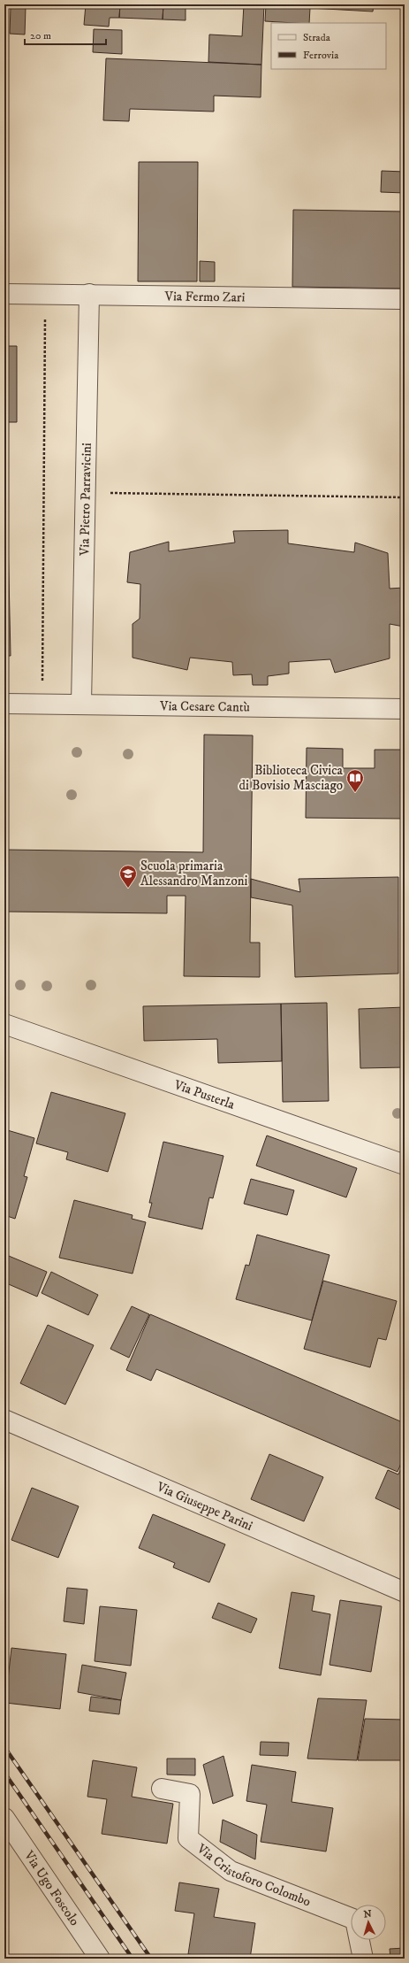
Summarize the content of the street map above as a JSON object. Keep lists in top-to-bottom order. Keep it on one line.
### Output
{"streets":{"street":["Via Fermo Zari","Via Pietro Parravicini","Via Cesare Cantù","Via Pusterla","Via Giuseppe Parini","Via Cristoforo Colombo","Via Ugo Foscolo"]},"crossings":[["Via Fermo Zari","Via Pietro Parravicini"],["Via Pietro Parravicini","Via Cesare Cantù"]],"places":{"library":["Biblioteca Civica di Bovisio Masciago"],"school or university":["Scuola primaria Alessandro Manzoni"]},"legend":["Strada","Ferrovia"],"scale_bar":"20 m","north":"top"}
